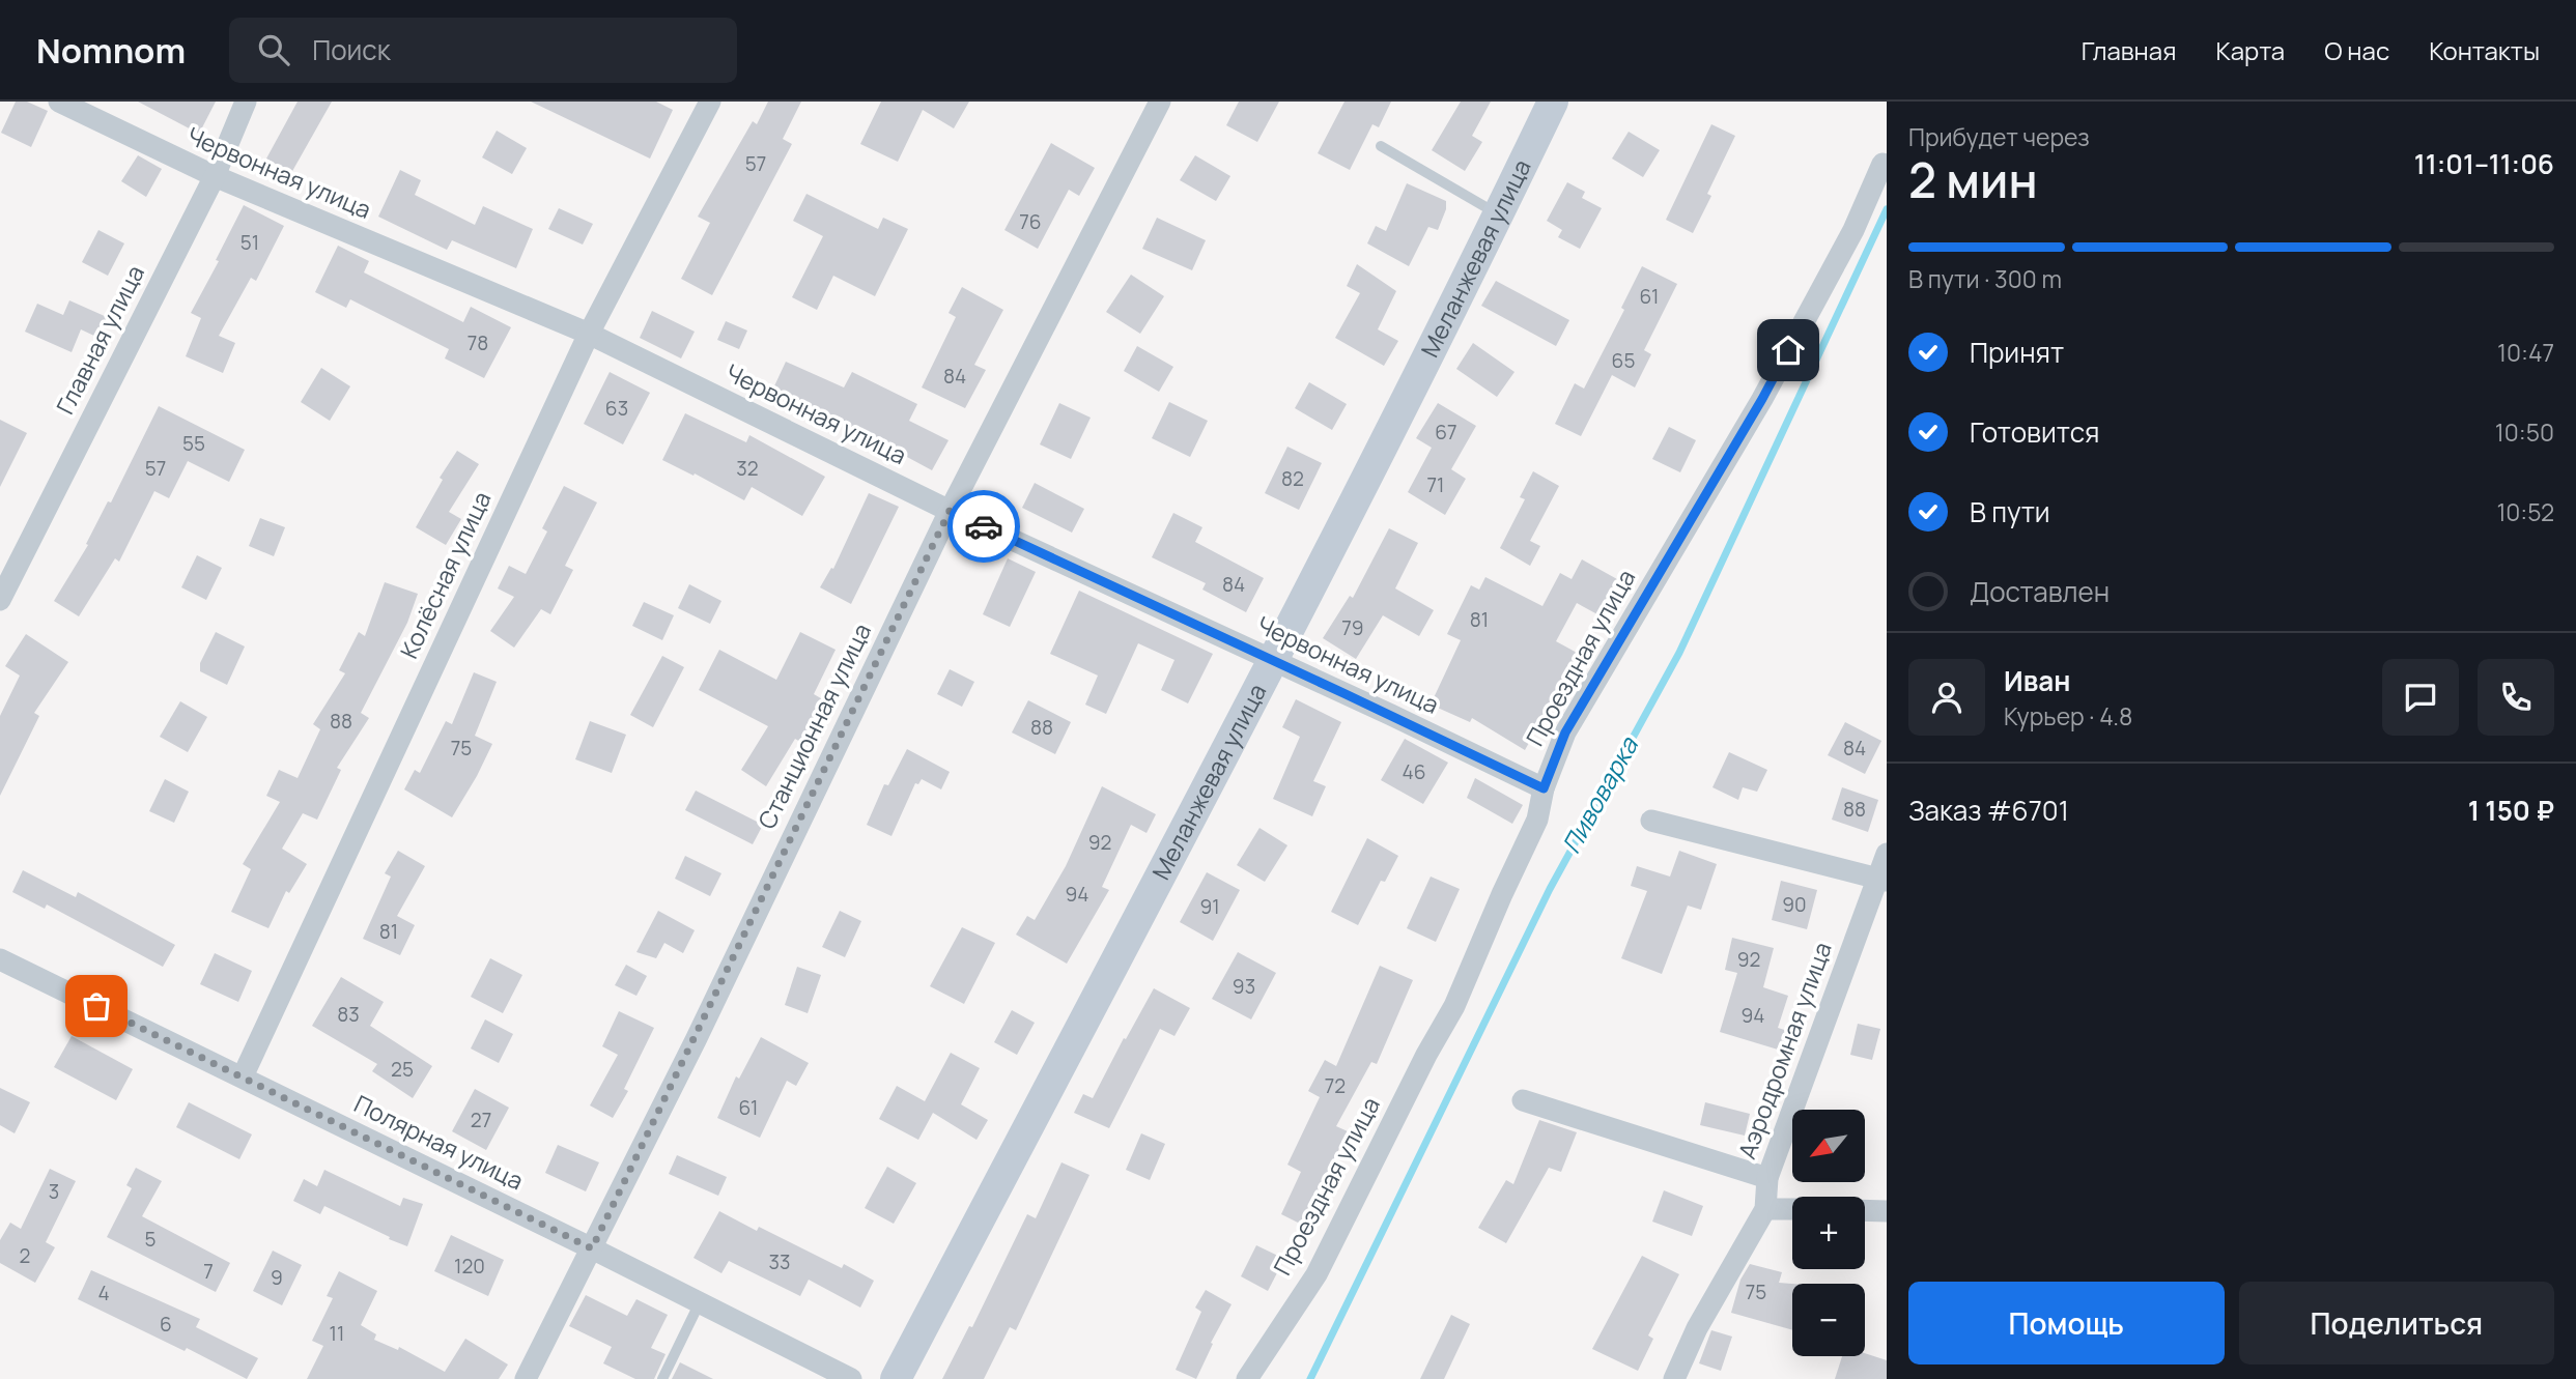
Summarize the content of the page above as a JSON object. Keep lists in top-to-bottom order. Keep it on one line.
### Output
{"streets":{"street":["Червонная улица","Меланжевая улица","Главная улица","Колёсная улица","Проездная улица","Станционная улица","Аэродромная улица","Полярная улица"]},"crossings":[["Червонная улица","Меланжевая улица"],["Червонная улица","Главная улица"],["Червонная улица","Колёсная улица"],["Червонная улица","Проездная улица"],["Червонная улица","Станционная улица"],["Колёсная улица","Полярная улица"],["Станционная улица","Полярная улица"]],"water":["Пивоварка"],"house_numbers":["57","76","51","61","78","65","84","63","67","55","57","32","82","71","84","81","79","88","88","75","84","46","88","92","94","90","91","81","92","93","83","94","25","72","61","27","3","5","2","33","120","7","9","75","4","6","11"],"north":"bottom left","page":{"header":"Nomnom","search":"Поиск","nav":["Главная","Карта","О нас","Контакты"],"heading":["2 мин","Прибудет через","11:01–11:06"],"panel":["Иван","Курьер · 4.8","Заказ #6701","1 150 ₽"],"bar":"В пути · 300 m","list":[["Принят","10:47"],["Готовится","10:50"],["В пути","10:52"],"Доставлен"],"map_buttons":["+","−"],"buttons":["Помощь","Поделиться"]}}
